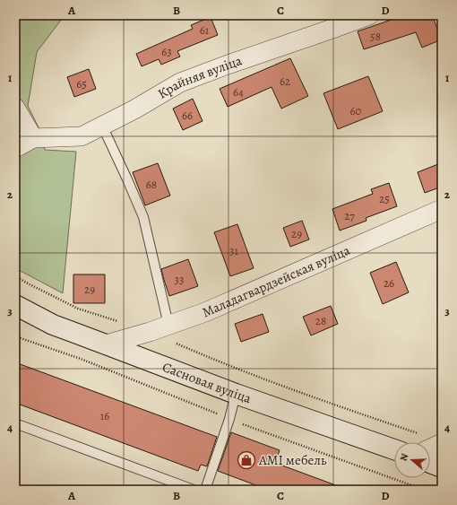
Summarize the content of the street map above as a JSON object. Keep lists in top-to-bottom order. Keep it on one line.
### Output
{"streets":{"main road":["Сасновая вуліца"],"street":["Крайняя вуліца","Маладагвардзейская вуліца"]},"crossings":[["Маладагвардзейская вуліца","Сасновая вуліца"]],"places":{"shop":["AMI мебель"]},"house_numbers":["61","58","63","62","65","64","60","66","68","25","27","29","31","33","26","29","28","16"],"north":"left","grid":{"columns":["A","B","C","D"],"rows":["1","2","3","4"]}}
